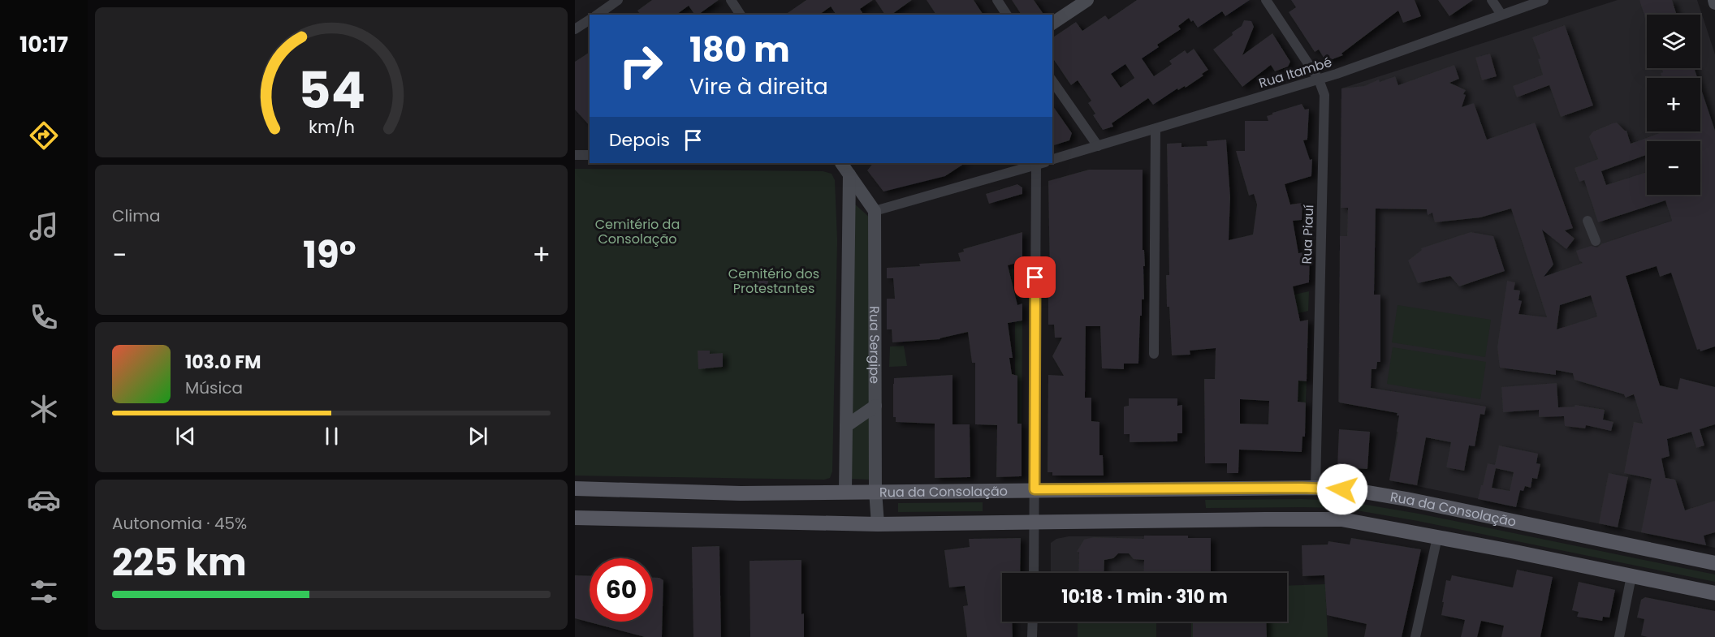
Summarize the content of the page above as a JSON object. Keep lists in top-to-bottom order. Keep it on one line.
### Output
{"streets":{"main road":["Rua da Consolação"],"street":["Rua Itambé","Rua Piauí","Rua Sergipe"]},"crossings":[["Rua Itambé","Rua Piauí"],["Rua Piauí","Rua da Consolação"],["Rua Sergipe","Rua da Consolação"]],"parks":["Cemitério da Consolação","Cemitério dos Protestantes"],"page":{"tabs":"10:17","map_buttons":["+","−"],"turn":["180 m","Vire à direita"],"then":"Depois","tile":["Clima",["Autonomia · 45%","225 km"]],"heat":["−","19°","+"],"song":["103.0 FM","Música"],"limit":"60","trip":"10:18 · 1 min · 310 m","gauge":["54","km/h"]}}
